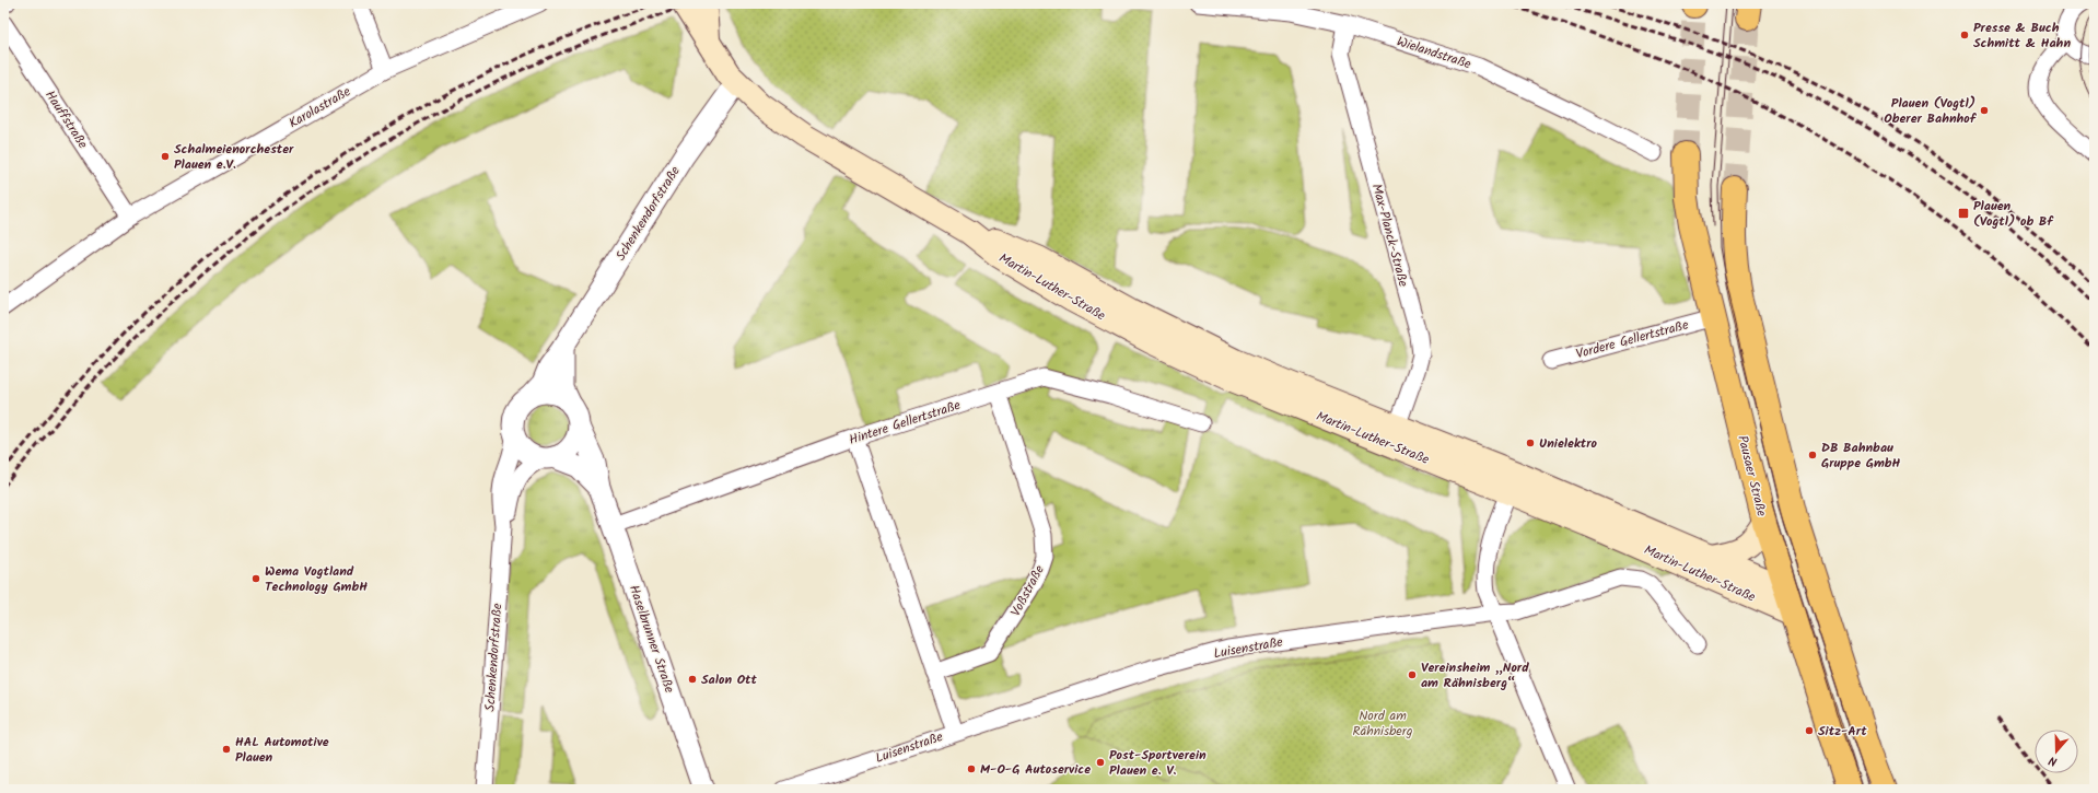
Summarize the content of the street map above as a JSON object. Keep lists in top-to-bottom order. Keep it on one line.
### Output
{"streets":{"main road":["Martin-Luther-Straße","Pausaer Straße"],"street":["Wielandstraße","Karolastraße","Hauffstraße","Schenkendorfstraße","Max-Planck-Straße","Vordere Gellertstraße","Hintere Gellertstraße","Voßstraße","Haselbrunner Straße","Luisenstraße"]},"crossings":[["Wielandstraße","Max-Planck-Straße"],["Karolastraße","Hauffstraße"],["Schenkendorfstraße","Martin-Luther-Straße"],["Schenkendorfstraße","Haselbrunner Straße"],["Max-Planck-Straße","Martin-Luther-Straße"],["Martin-Luther-Straße","Pausaer Straße"],["Vordere Gellertstraße","Pausaer Straße"],["Hintere Gellertstraße","Voßstraße"],["Hintere Gellertstraße","Haselbrunner Straße"]],"parks":["Nord am Rähnisberg"],"places":{"other":["Presse & Buch Schmitt & Hahn","Plauen (Vogtl) Oberer Bahnhof","Schalmeienorchester Plauen e.V.","Unielektro","DB Bahnbau Gruppe GmbH","Wema Vogtland Technology GmbH","Vereinsheim „Nord am Rähnisberg“","Salon Ott","Sitz-Art","HAL Automotive Plauen","Post-Sportverein Plauen e. V.","M-O-G Autoservice"],"transit":["Plauen (Vogtl) ob Bf"]},"north":"bottom"}
